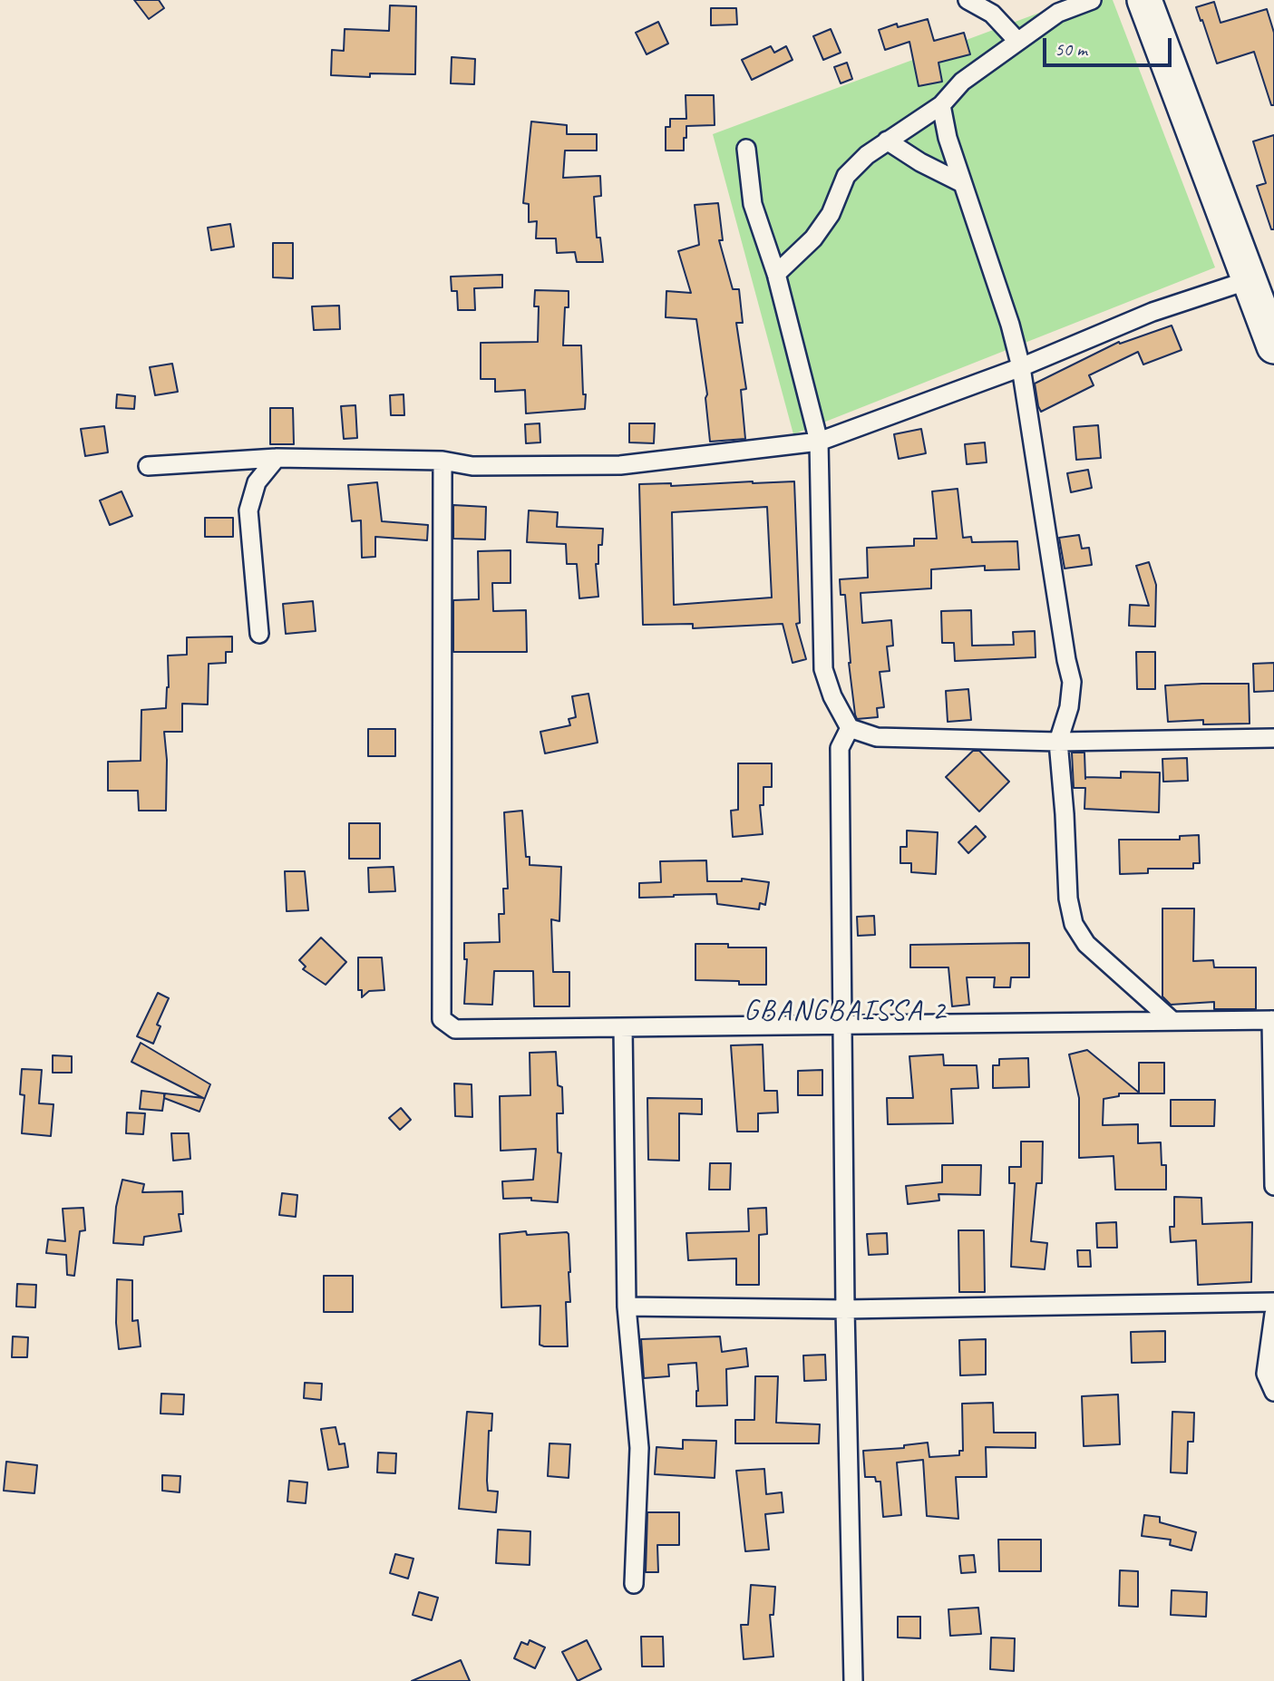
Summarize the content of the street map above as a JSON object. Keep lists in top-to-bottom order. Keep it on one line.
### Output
{"districts":["GBANGBAISSA 2"],"scale_bar":"50 m"}
